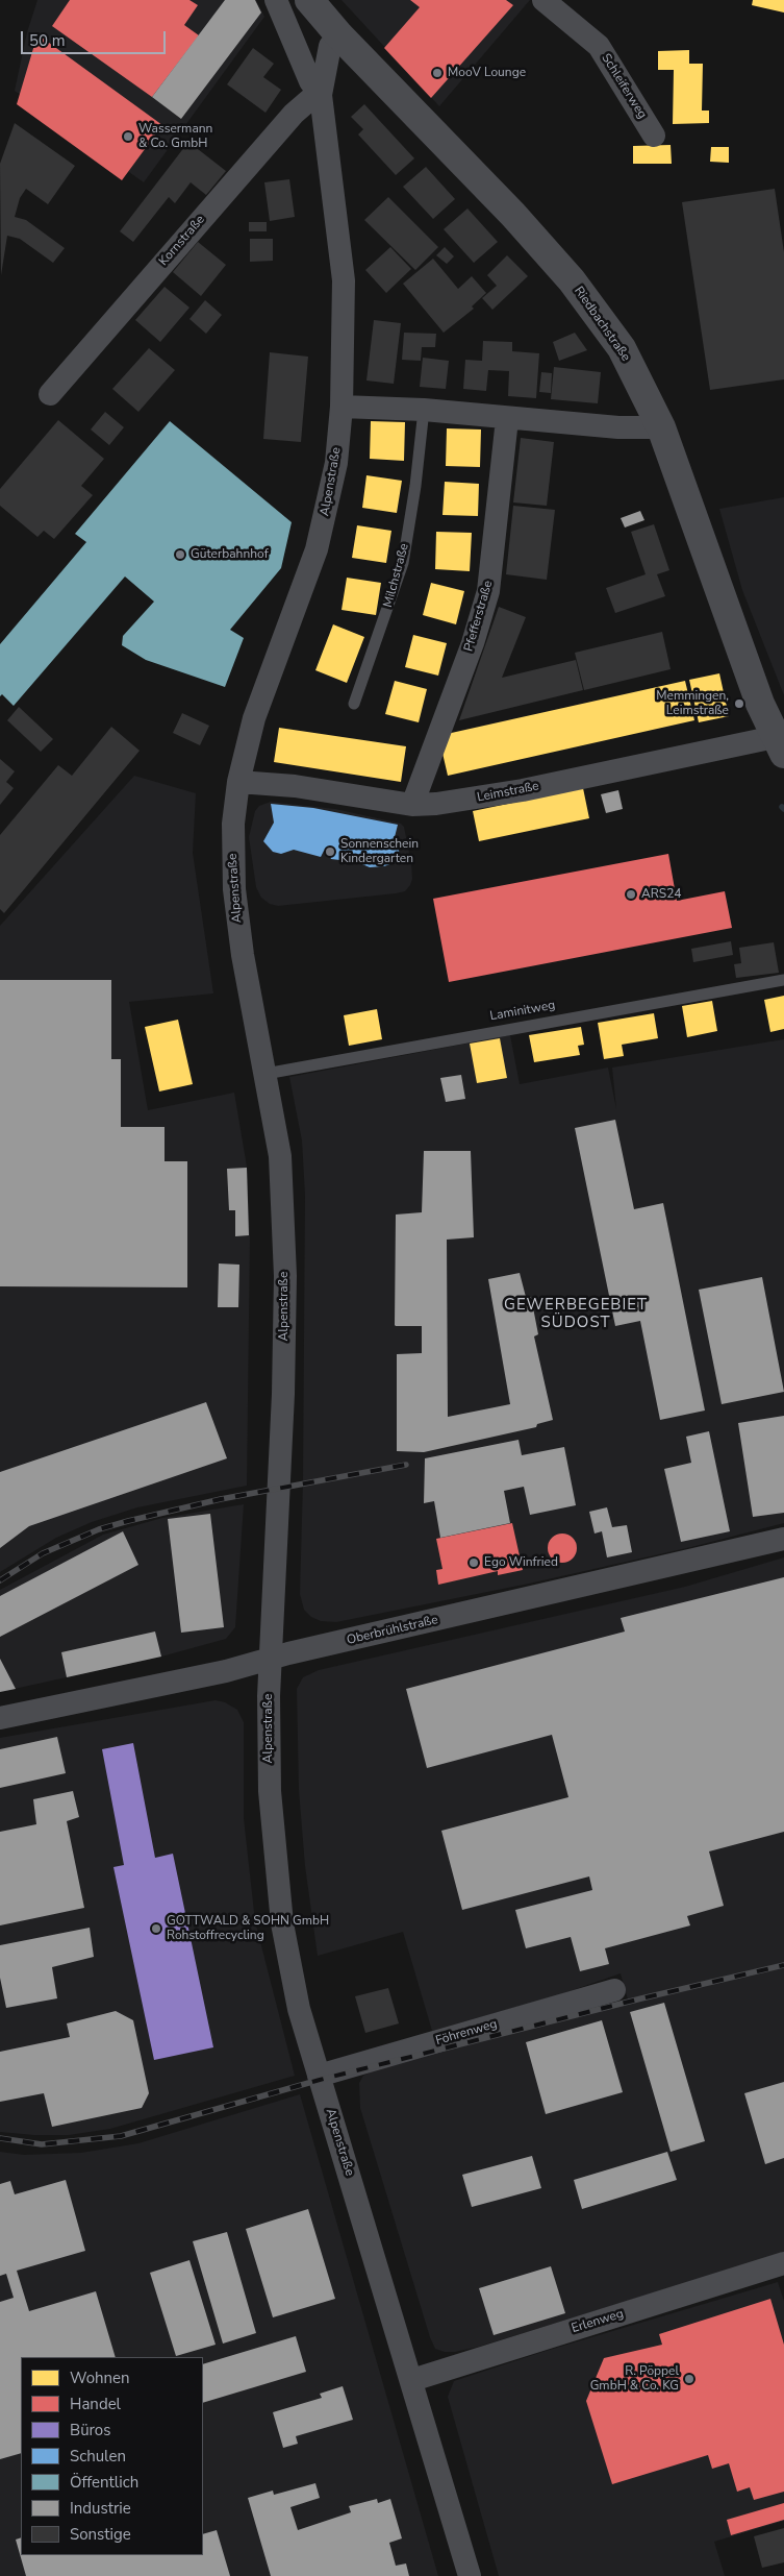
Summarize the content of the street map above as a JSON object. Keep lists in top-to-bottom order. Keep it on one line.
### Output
{"streets":{"street":["Schleiferweg","Kornstraße","Riedbachstraße","Alpenstraße","Pfefferstraße","Leimstraße","Oberbrühlstraße","Föhrenweg","Erlenweg"],"lane":["Milchstraße","Laminitweg"]},"crossings":[["Kornstraße","Alpenstraße"],["Riedbachstraße","Alpenstraße"],["Riedbachstraße","Leimstraße"],["Alpenstraße","Leimstraße"],["Alpenstraße","Laminitweg"],["Alpenstraße","Oberbrühlstraße"],["Alpenstraße","Föhrenweg"],["Alpenstraße","Erlenweg"],["Pfefferstraße","Leimstraße"]],"districts":["GEWERBEGEBIET SÜDOST"],"places":["MooV Lounge","Wassermann & Co. GmbH","Güterbahnhof","Memmingen, Leimstraße","Sonnenschein Kindergarten","ARS24","Ego Winfried","GOTTWALD & SOHN GmbH Rohstoffrecycling","R. Pöppel GmbH & Co. KG"],"legend":["Wohnen","Handel","Büros","Schulen","Öffentlich","Industrie","Sonstige"],"scale_bar":"50 m"}
